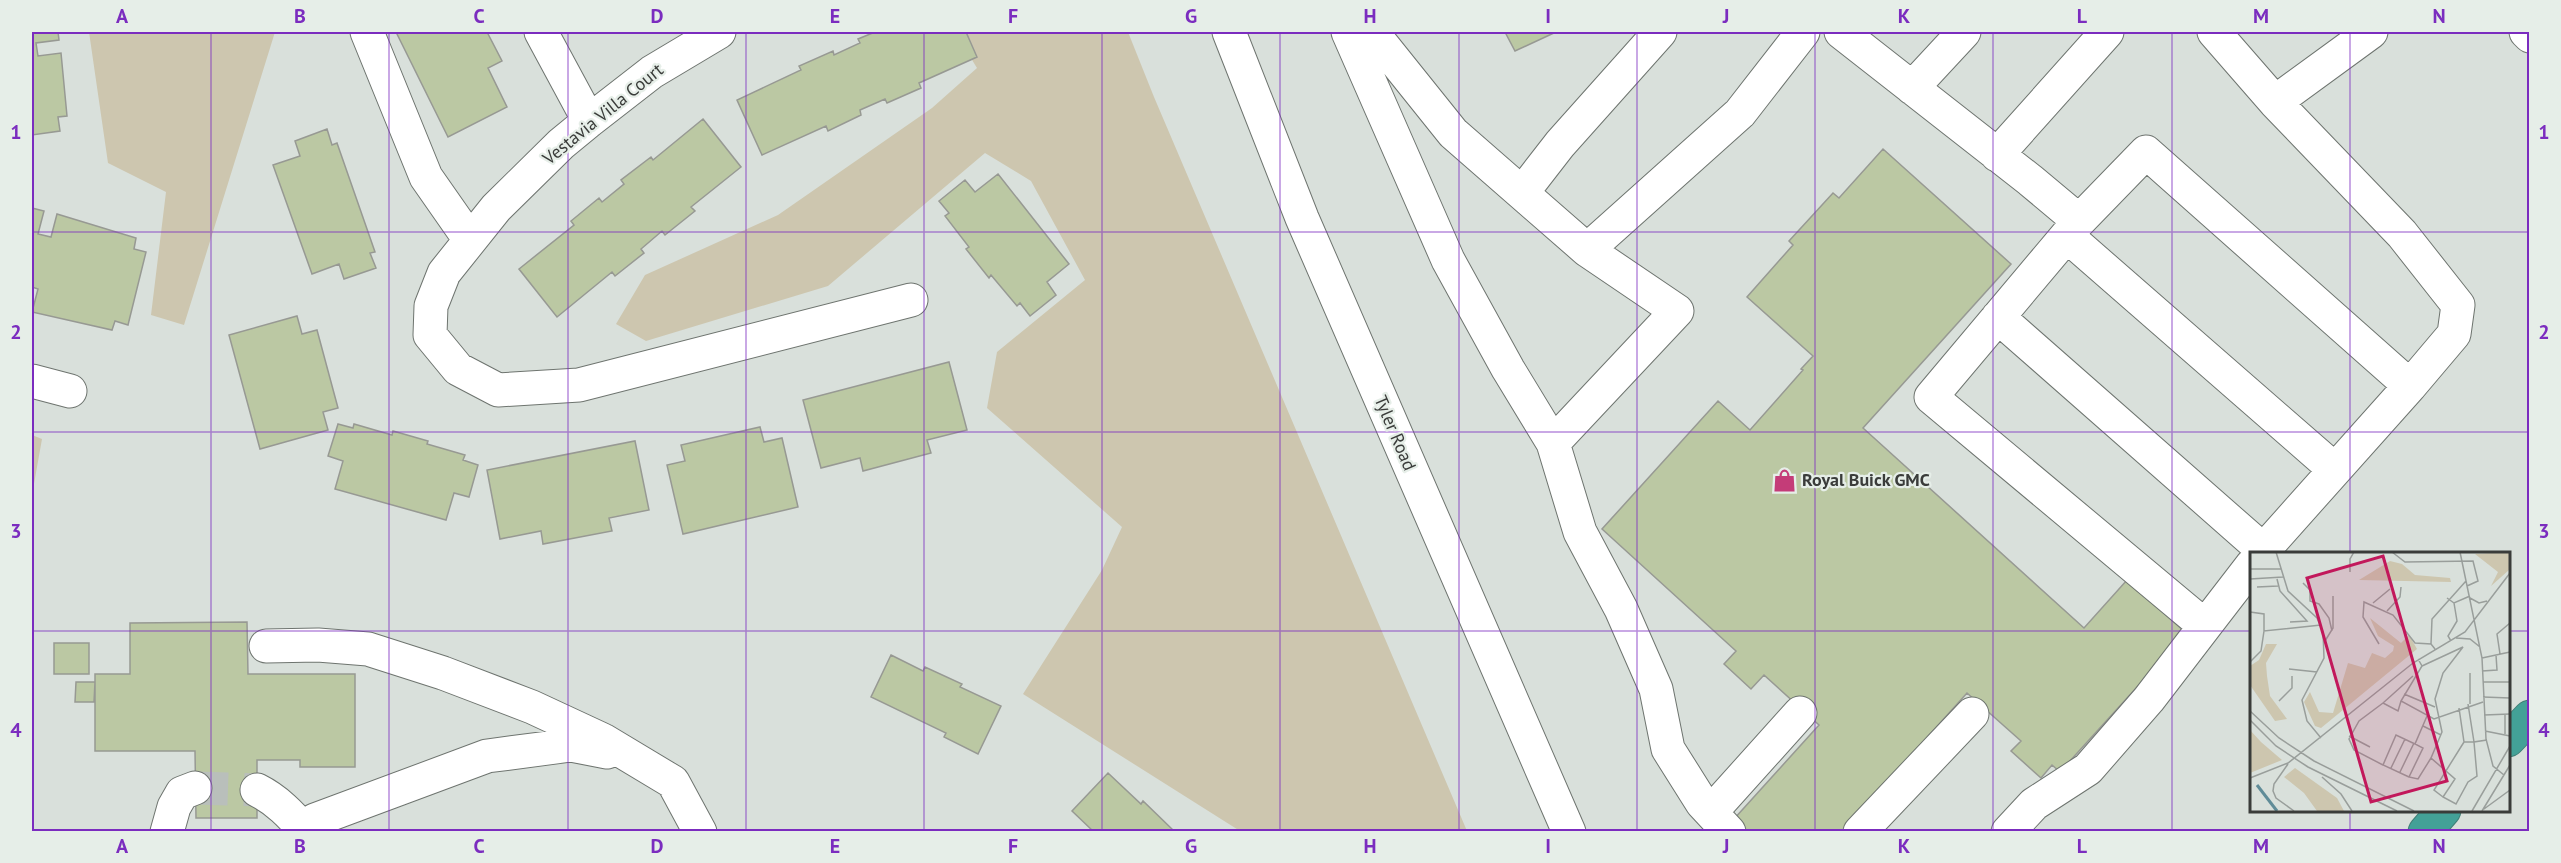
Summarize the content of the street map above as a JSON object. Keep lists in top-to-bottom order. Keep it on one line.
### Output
{"streets":{"street":["Vestavia Villa Court","Tyler Road"]},"places":{"shop":["Royal Buick GMC"]},"grid":{"columns":["A","B","C","D","E","F","G","H","I","J","K","L","M","N"],"rows":["1","2","3","4"]}}
